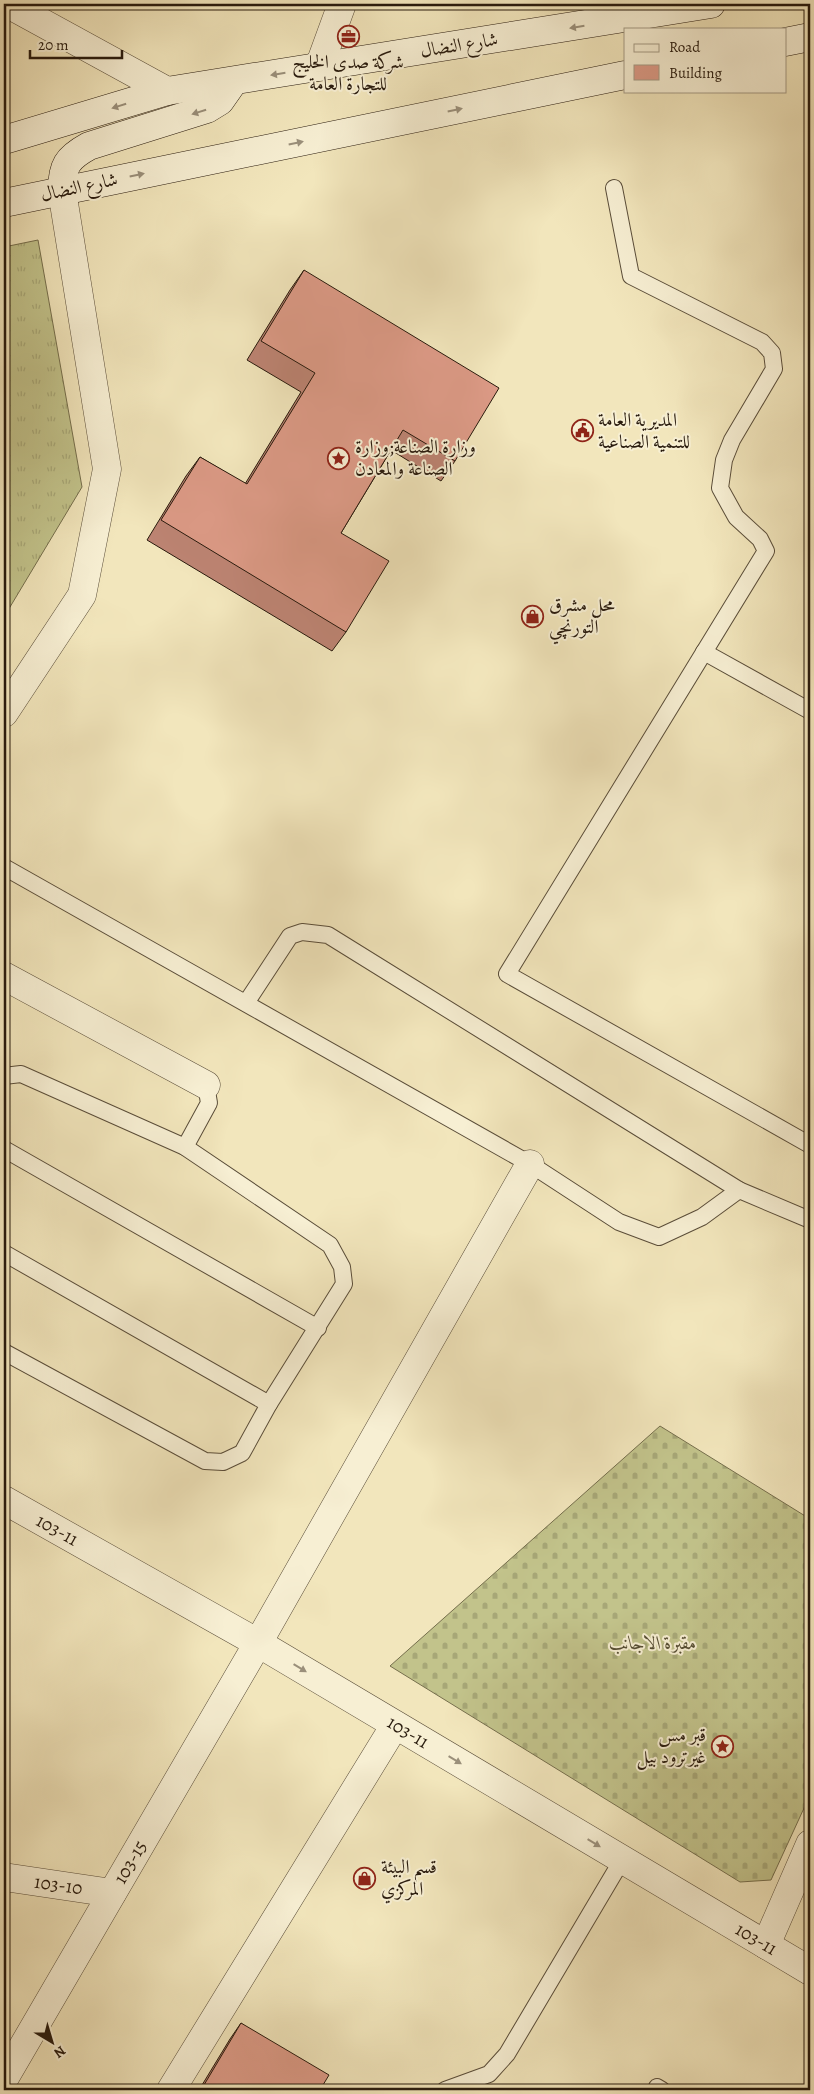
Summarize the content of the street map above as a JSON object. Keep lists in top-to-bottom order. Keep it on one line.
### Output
{"streets":{"street":["شارع النضال","103-11","103-15","103-10"]},"crossings":[["103-11","103-15"],["103-15","103-10"]],"one_way":["103-11"],"parks":["مقبرة الاجانب"],"places":{"office":["شركة صدى الخليج للتجارة العامة"],"public building":["المديرية العامة للتنمية الصناعية"],"place":["وزارة الصناعة;وزارة الصناعة والمعادن","قبر مس غيرترود بيل"],"shop":["محل مشرق التورنچي","قسم البيئة المركزي"]},"legend":["Road","Building"],"scale_bar":"20 m","north":"bottom right"}
